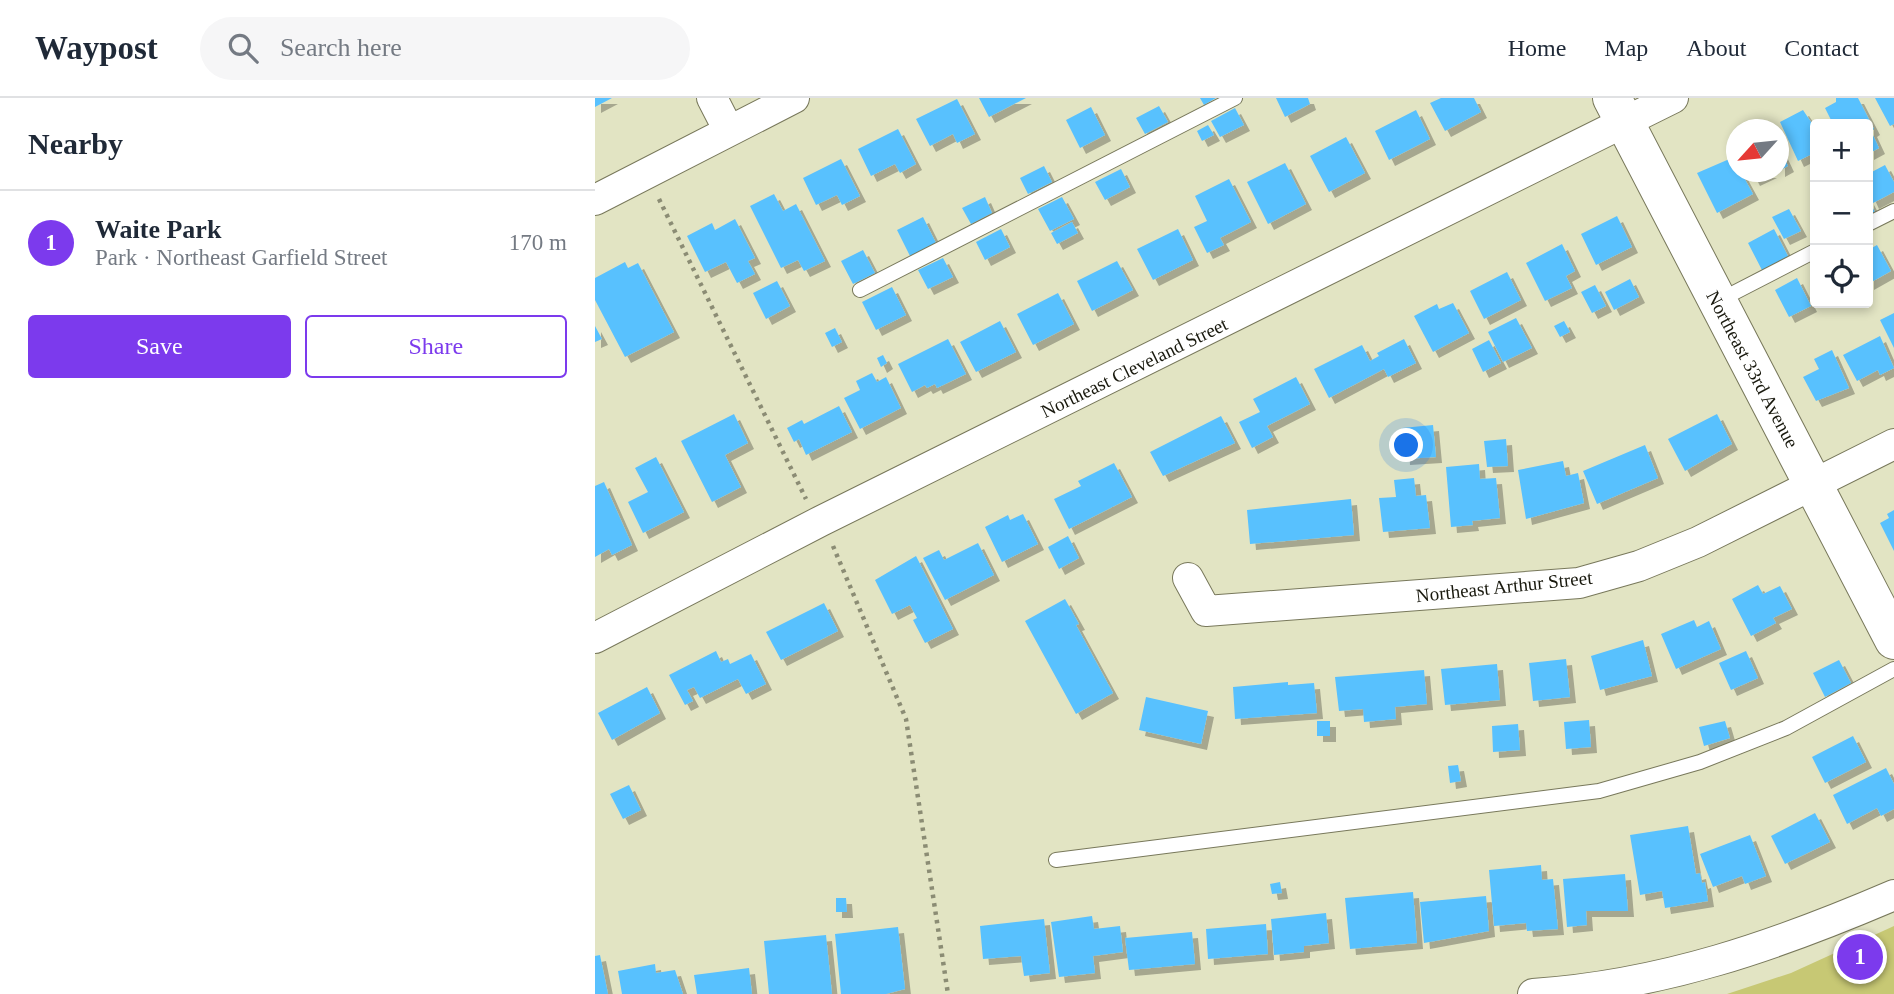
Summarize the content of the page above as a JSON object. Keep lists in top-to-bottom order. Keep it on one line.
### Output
{"streets":{"street":["Northeast Cleveland Street","Northeast 33rd Avenue","Northeast Arthur Street"]},"crossings":[["Northeast Cleveland Street","Northeast 33rd Avenue"],["Northeast 33rd Avenue","Northeast Arthur Street"]],"north":"bottom left","page":{"header":"Waypost","search":"Search here","nav":["Home","Map","About","Contact"],"heading":"Nearby","map_buttons":["+","−"],"list":[{"mark":"1","name":"Waite Park","note":"Park · Northeast Garfield Street","value":"170 m"}],"buttons":["Save","Share"],"pins":"1"}}
